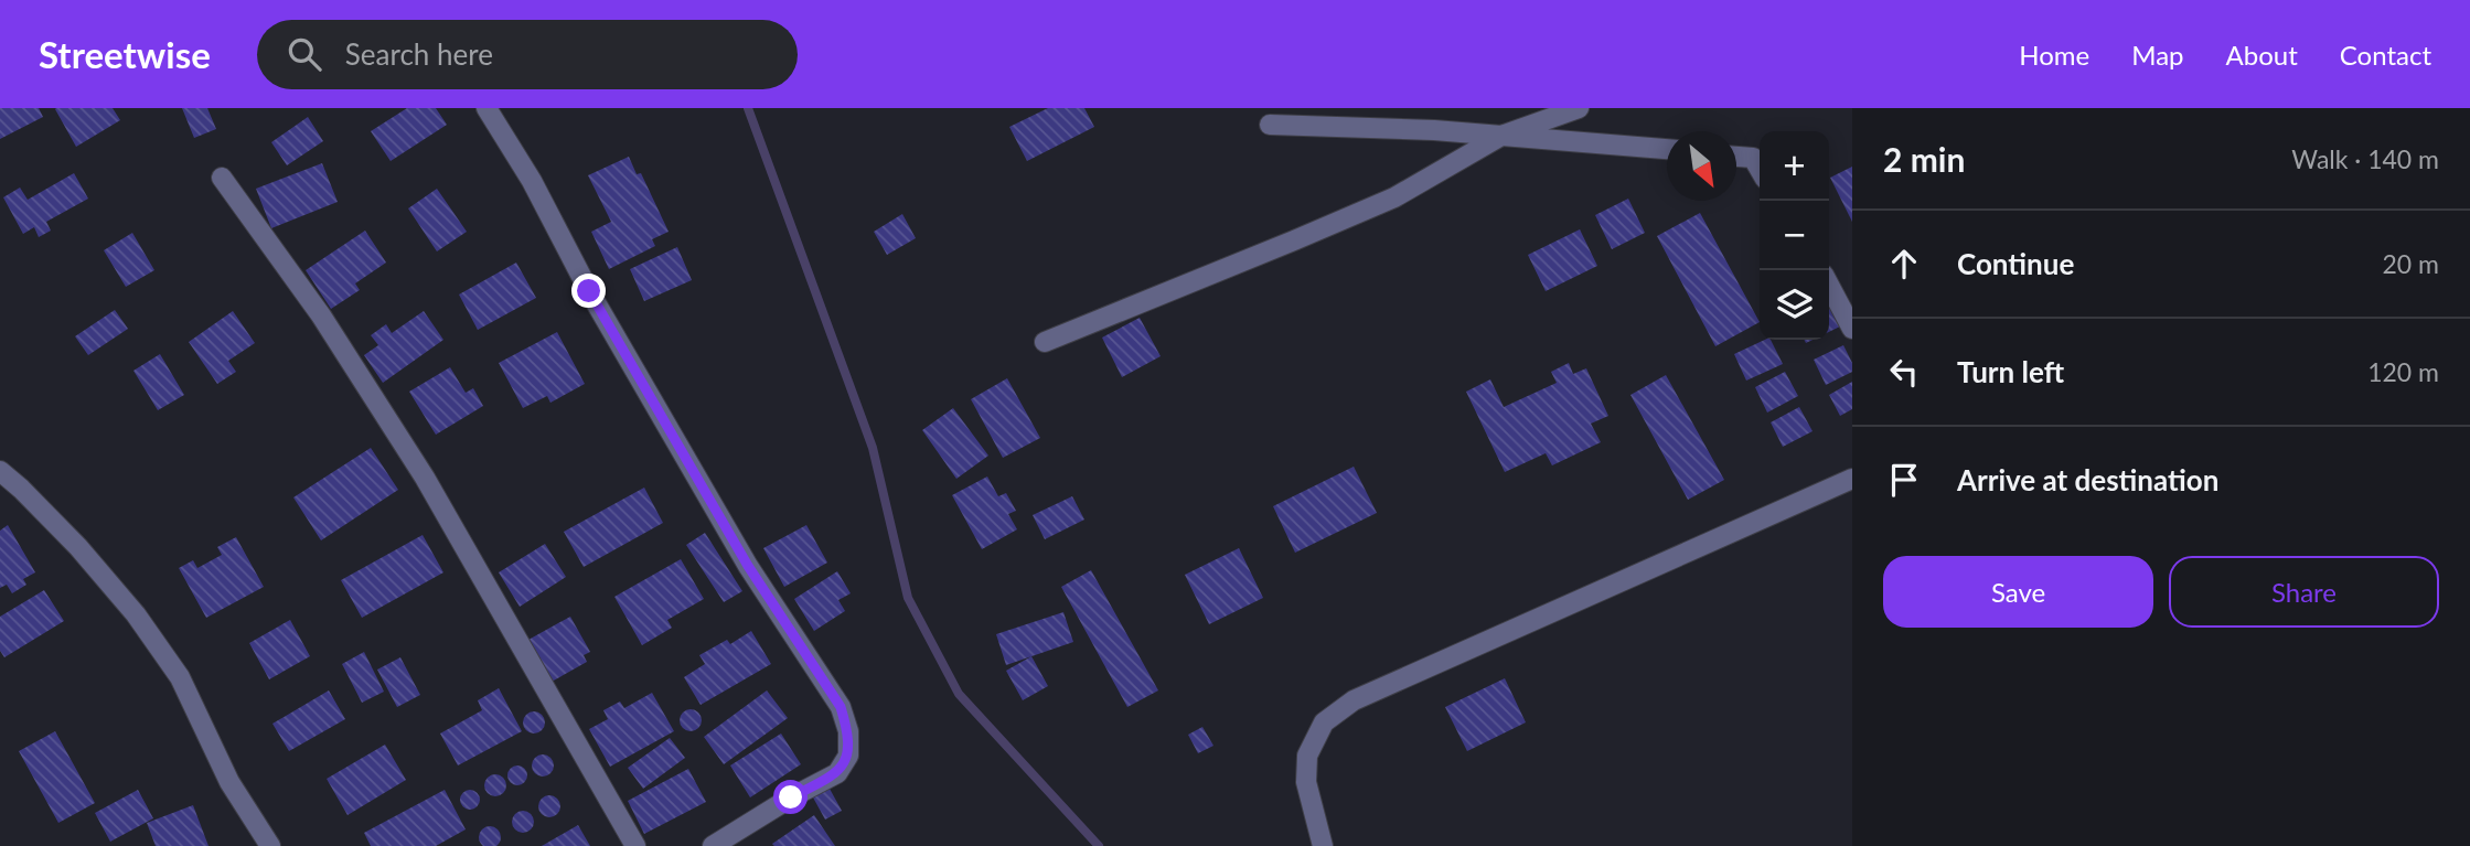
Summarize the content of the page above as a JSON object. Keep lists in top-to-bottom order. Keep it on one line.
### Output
{"north":"bottom right","page":{"header":"Streetwise","search":"Search here","nav":["Home","Map","About","Contact"],"heading":["2 min","Walk · 140 m"],"map_buttons":["+","−"],"list":[["Continue","20 m"],["Turn left","120 m"],"Arrive at destination"],"buttons":["Save","Share"]}}
